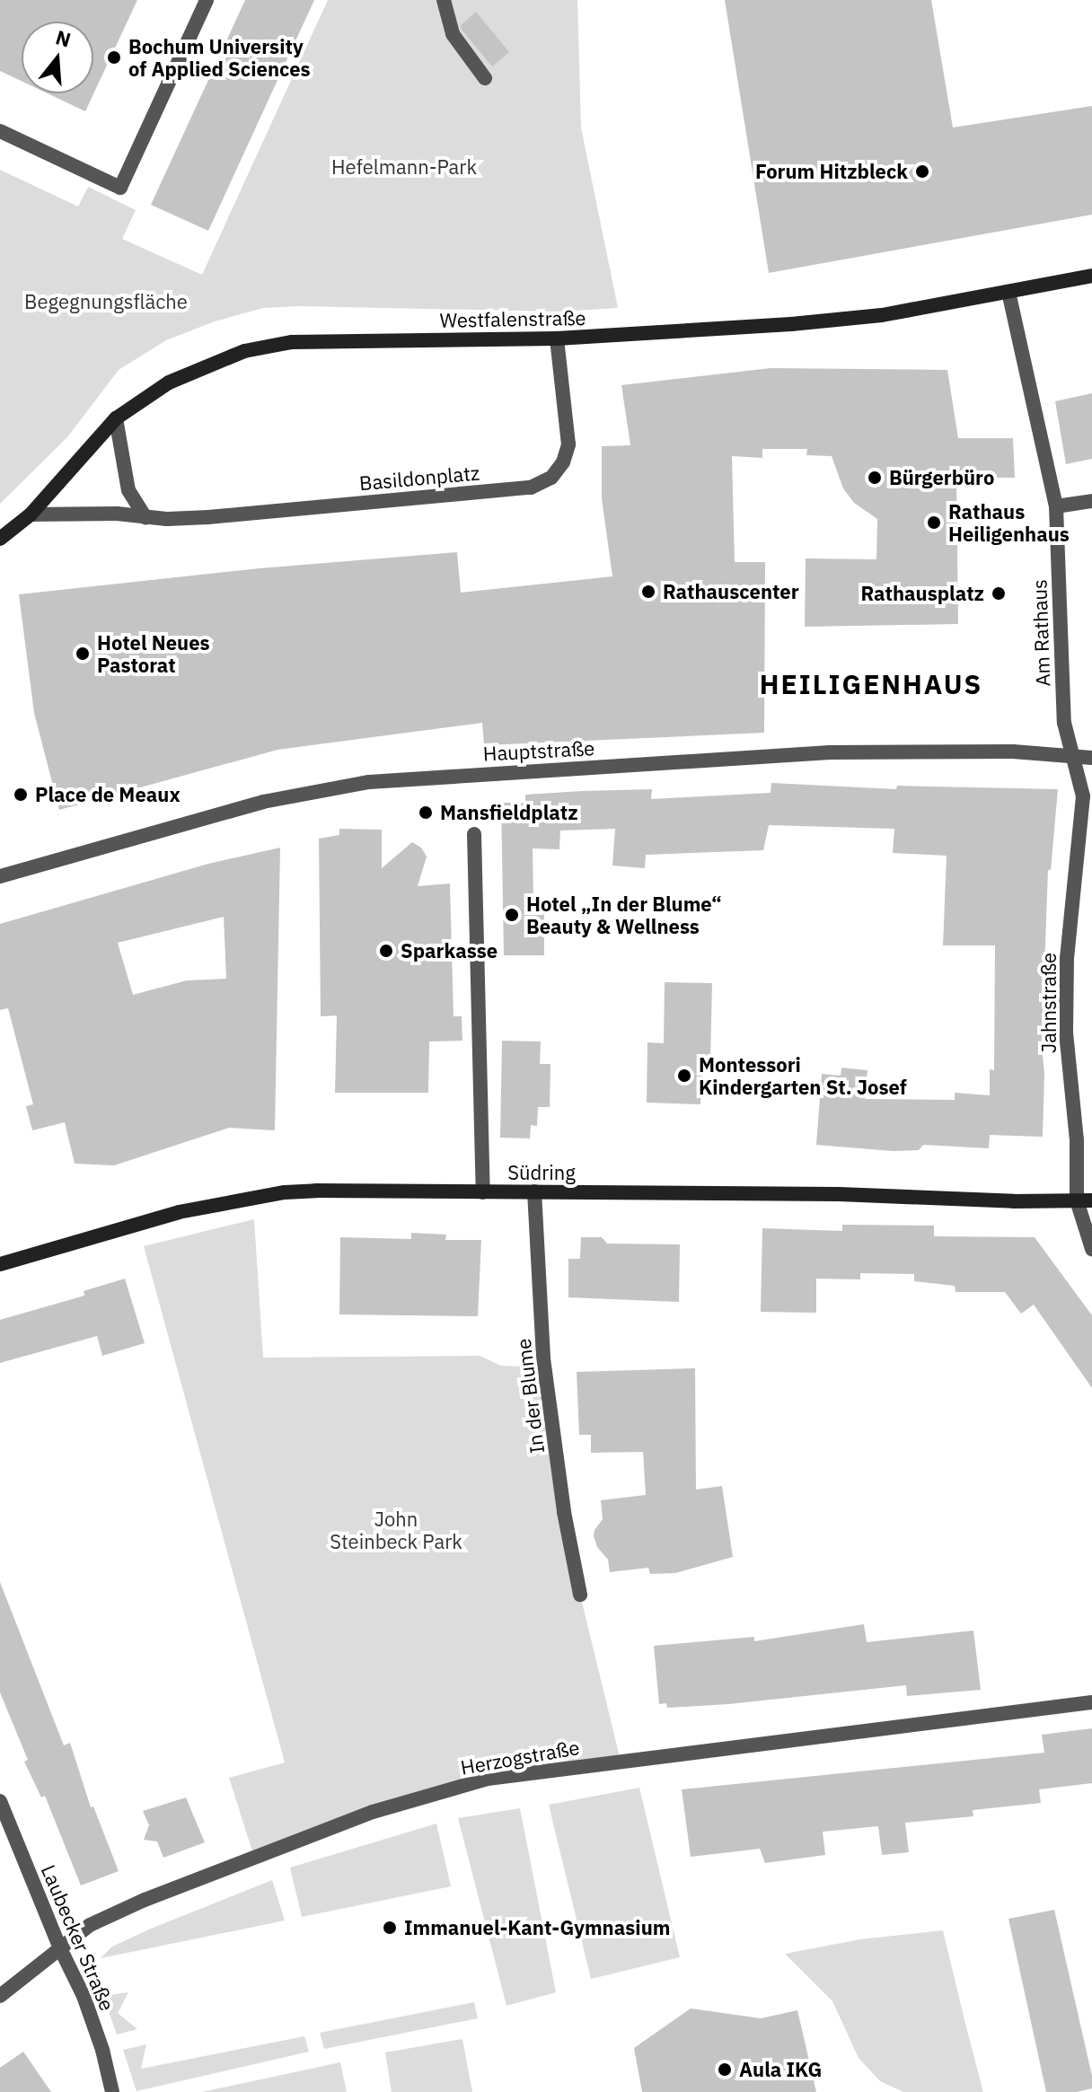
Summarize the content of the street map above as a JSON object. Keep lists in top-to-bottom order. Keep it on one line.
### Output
{"streets":{"street":["Westfalenstraße","Basildonplatz","Am Rathaus","Hauptstraße","Jahnstraße","Südring","In der Blume","Herzogstraße","Laubecker Straße"]},"crossings":[["Westfalenstraße","Basildonplatz"],["Westfalenstraße","Am Rathaus"],["Am Rathaus","Hauptstraße"],["Am Rathaus","Jahnstraße"],["Hauptstraße","Jahnstraße"],["Jahnstraße","Südring"],["Südring","In der Blume"],["Herzogstraße","Laubecker Straße"]],"districts":["HEILIGENHAUS"],"parks":["Hefelmann-Park","Begegnungsfläche","John Steinbeck Park"],"places":["Bochum University of Applied Sciences","Forum Hitzbleck","Bürgerbüro","Rathaus Heiligenhaus","Rathauscenter","Rathausplatz","Hotel Neues Pastorat","Place de Meaux","Mansfieldplatz","Hotel „In der Blume“ Beauty & Wellness","Sparkasse","Montessori Kindergarten St. Josef","Immanuel-Kant-Gymnasium","Aula IKG"],"north":"top"}
